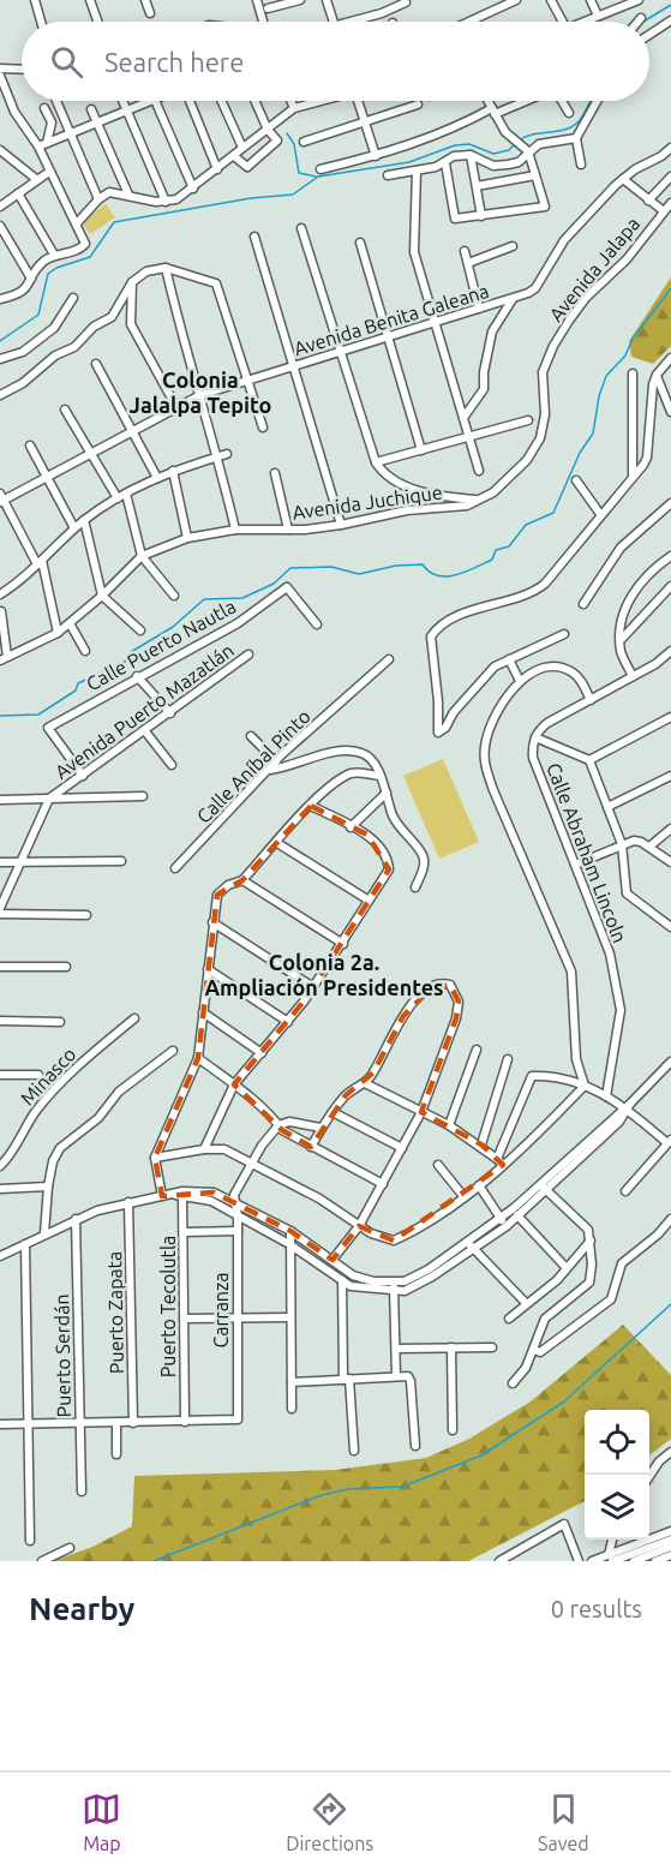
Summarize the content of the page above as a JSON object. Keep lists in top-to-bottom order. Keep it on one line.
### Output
{"streets":{"street":["Avenida Jalapa","Avenida Benita Galeana","Avenida Juchique","Calle Puerto Nautla","Avenida Puerto Mazatlán","Calle Aníbal Pinto","Calle Abraham Lincoln","Minasco","Puerto Tecolutla","Carranza","Puerto Zapata","Puerto Serdán"]},"crossings":[["Avenida Jalapa","Avenida Juchique"],["Calle Puerto Nautla","Avenida Puerto Mazatlán"],["Puerto Tecolutla","Carranza"]],"districts":["Colonia Jalalpa Tepito","Colonia 2a. Ampliación Presidentes"],"page":{"search":"Search here","heading":["Nearby","0 results"],"nav":["Map","Directions","Saved"]}}
